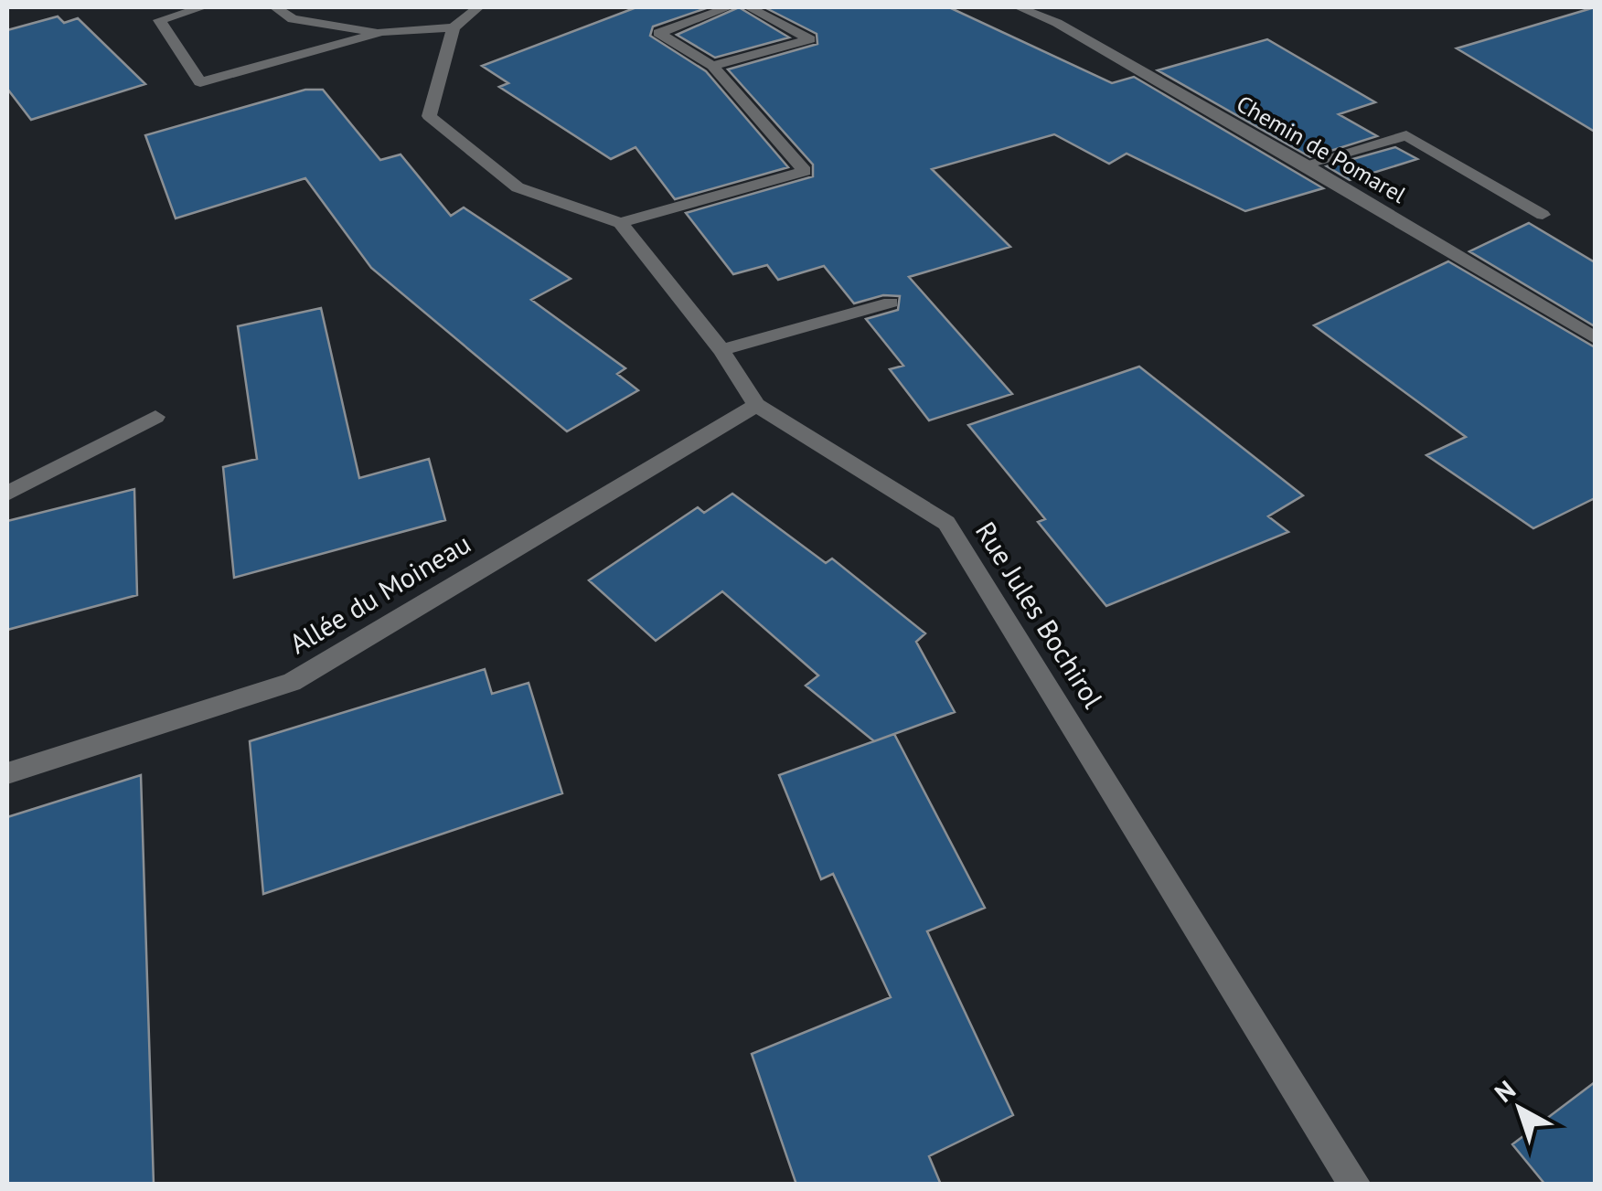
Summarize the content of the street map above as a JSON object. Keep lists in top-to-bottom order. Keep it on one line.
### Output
{"streets":{"street":["Chemin de Pomarel","Allée du Moineau","Rue Jules Bochirol"]},"crossings":[["Allée du Moineau","Rue Jules Bochirol"]],"north":"top left"}
